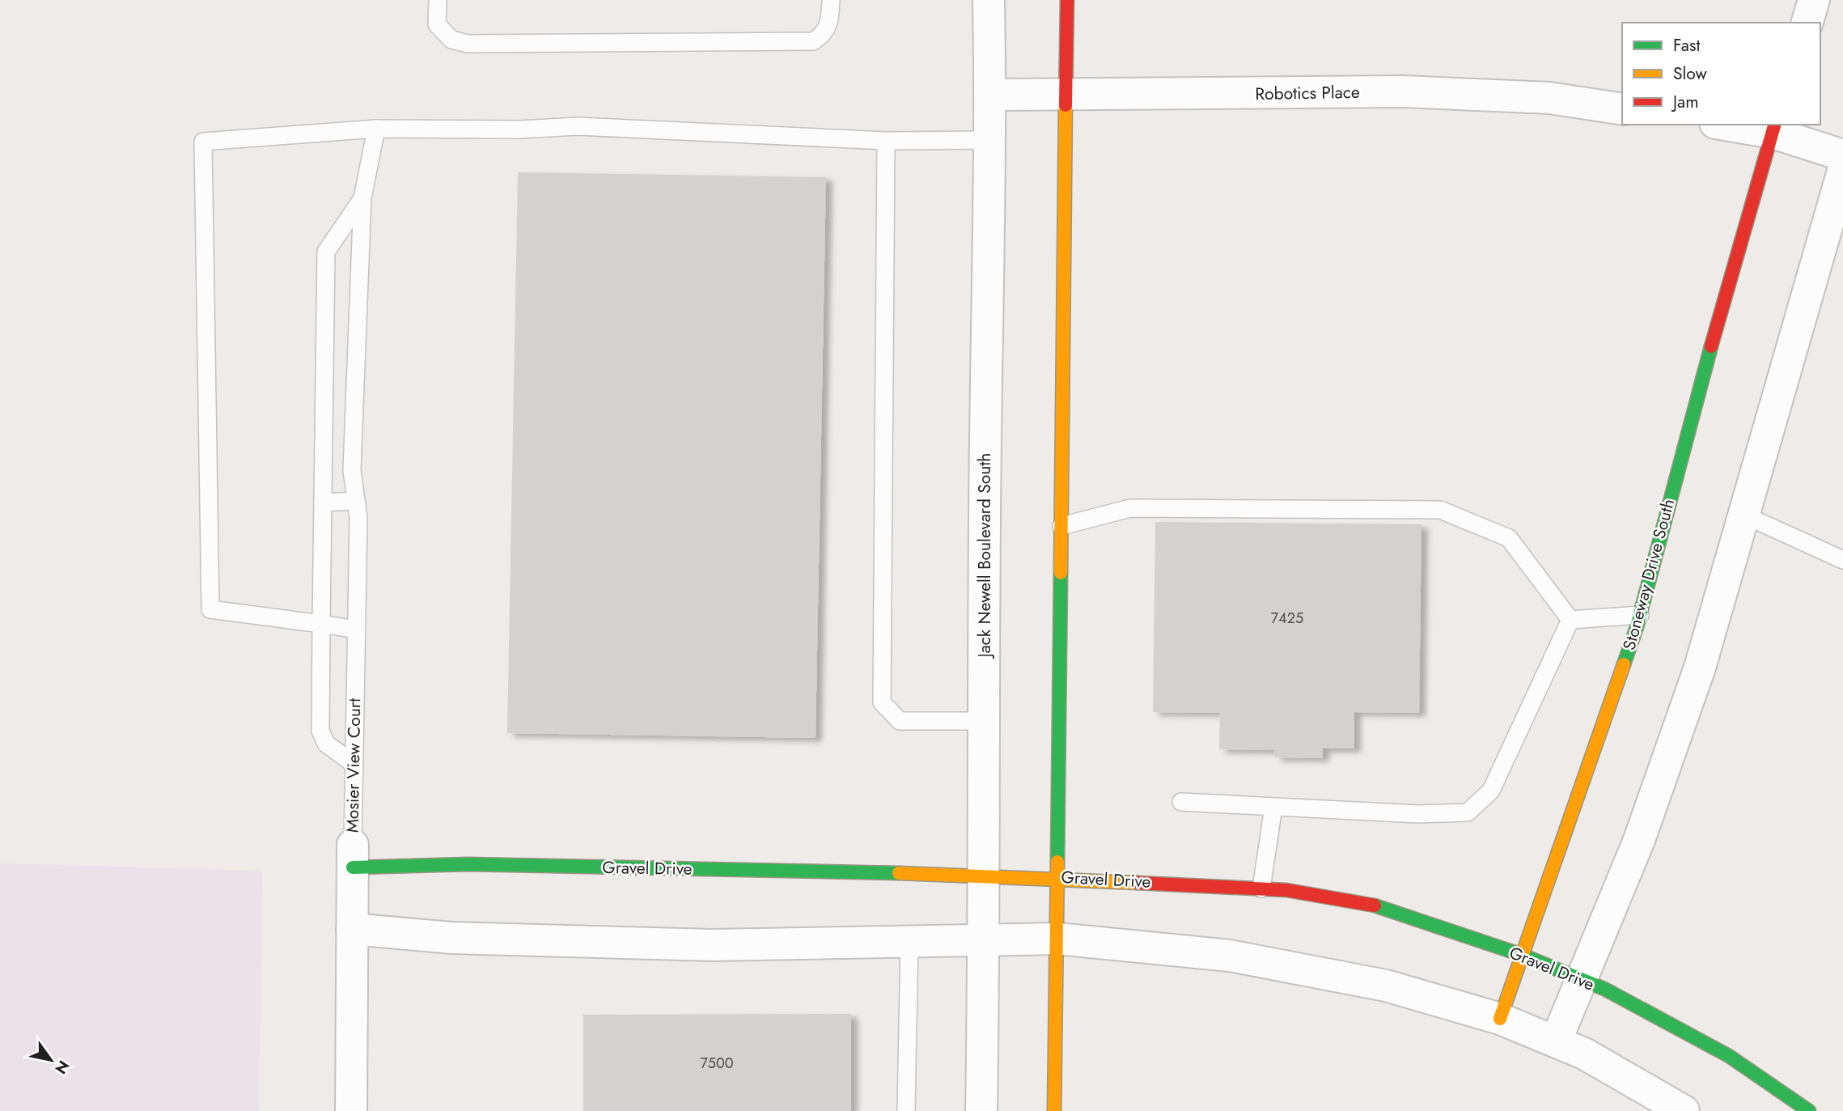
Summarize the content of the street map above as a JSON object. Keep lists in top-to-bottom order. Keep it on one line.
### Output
{"streets":{"street":["Robotics Place","Jack Newell Boulevard South","Stoneway Drive South","Mosier View Court","Gravel Drive"]},"crossings":[["Robotics Place","Jack Newell Boulevard South"],["Jack Newell Boulevard South","Gravel Drive"],["Stoneway Drive South","Gravel Drive"],["Mosier View Court","Gravel Drive"]],"house_numbers":["7425","7500"],"legend":["Fast","Slow","Jam"],"north":"bottom right"}
